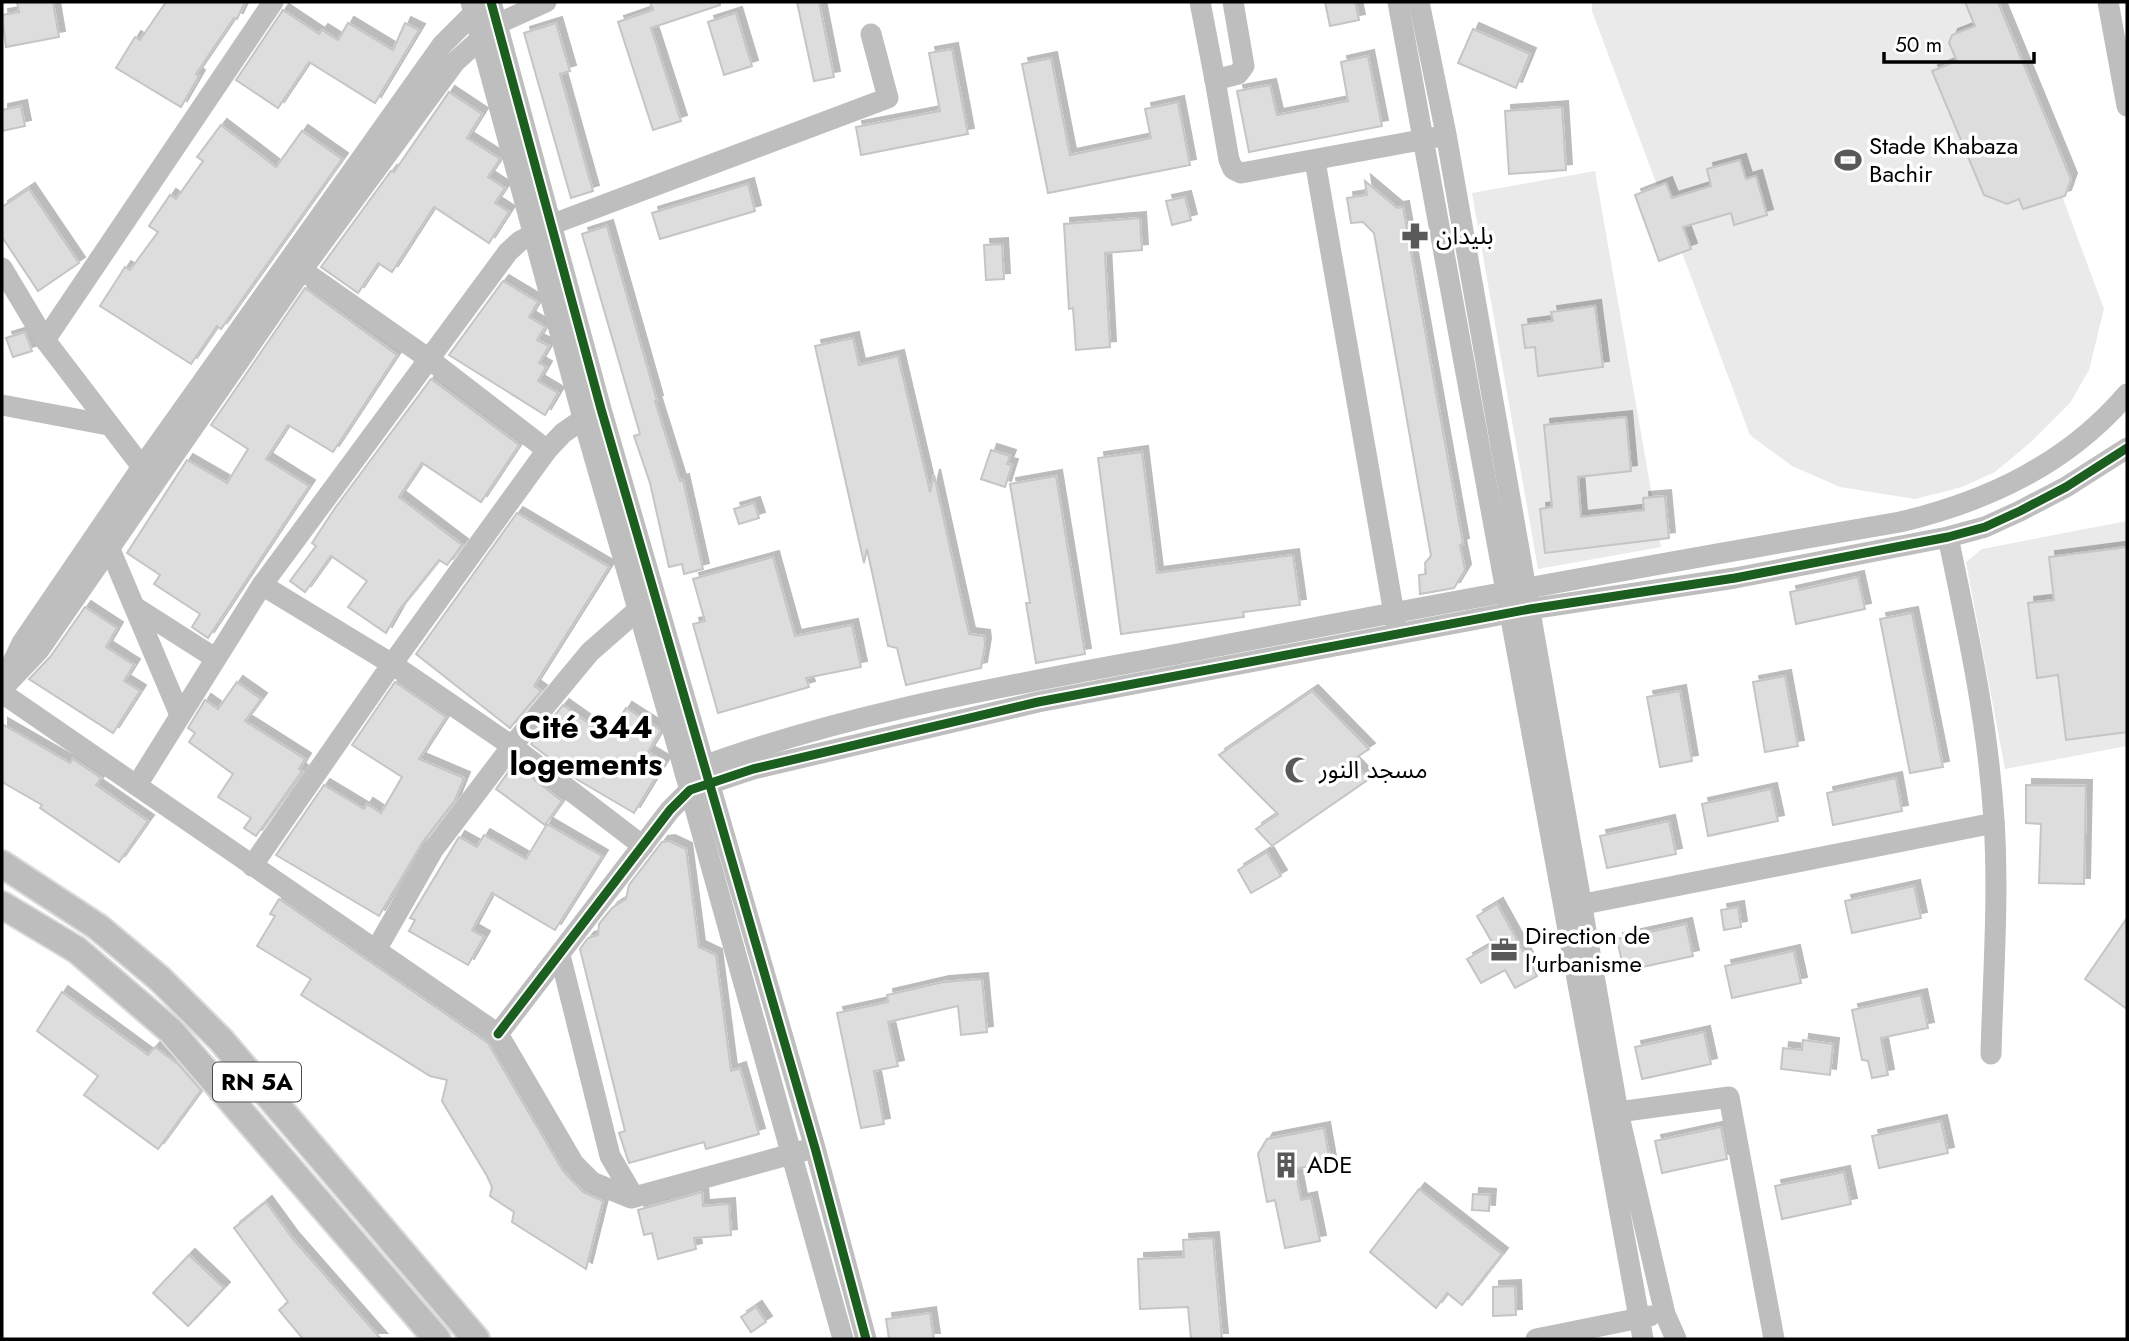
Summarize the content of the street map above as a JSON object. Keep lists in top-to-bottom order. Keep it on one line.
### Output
{"streets":{"main road":["RN 5A"]},"districts":["Cité 344 logements"],"places":{"sports":["Stade Khabaza Bachir"],"pharmacy":["بليدان"],"mosque":["مسجد النور"],"office":["Direction de l'urbanisme"],"building":["ADE"]},"scale_bar":"50 m"}
